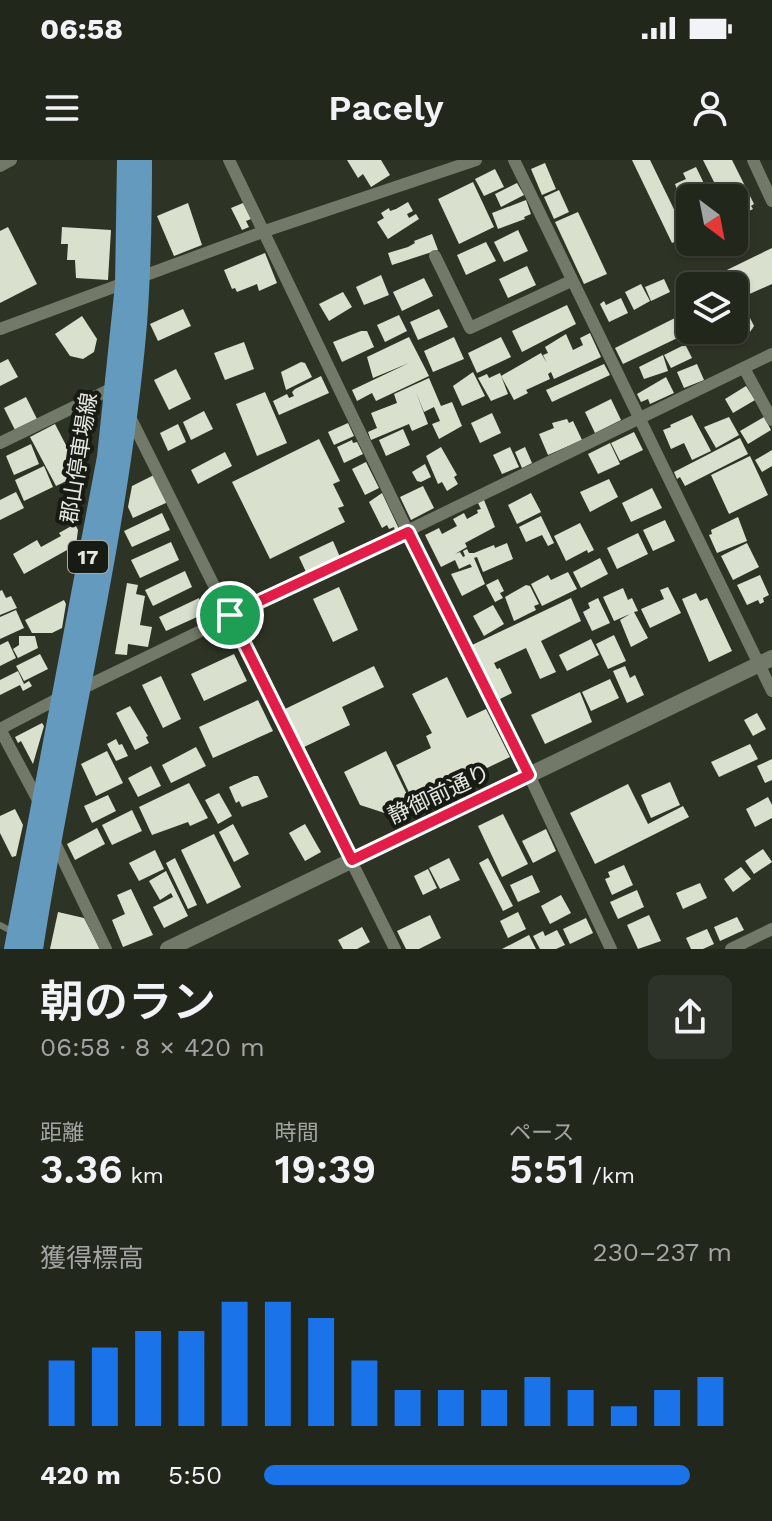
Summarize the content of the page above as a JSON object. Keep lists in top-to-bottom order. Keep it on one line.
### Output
{"streets":{"main road":["郡山停車場線","17"],"street":["静御前通り"]},"north":"bottom right","page":{"status":"06:58","header":"Pacely","heading":["朝のラン","06:58 · 8 × 420 m"],"stats":[["距離","3.36 km"],["時間","19:39"],["ペース","5:51 /km"]],"chart":["獲得標高","230–237 m"],"list":[{"name":"420 m","note":"5:50"}]}}
